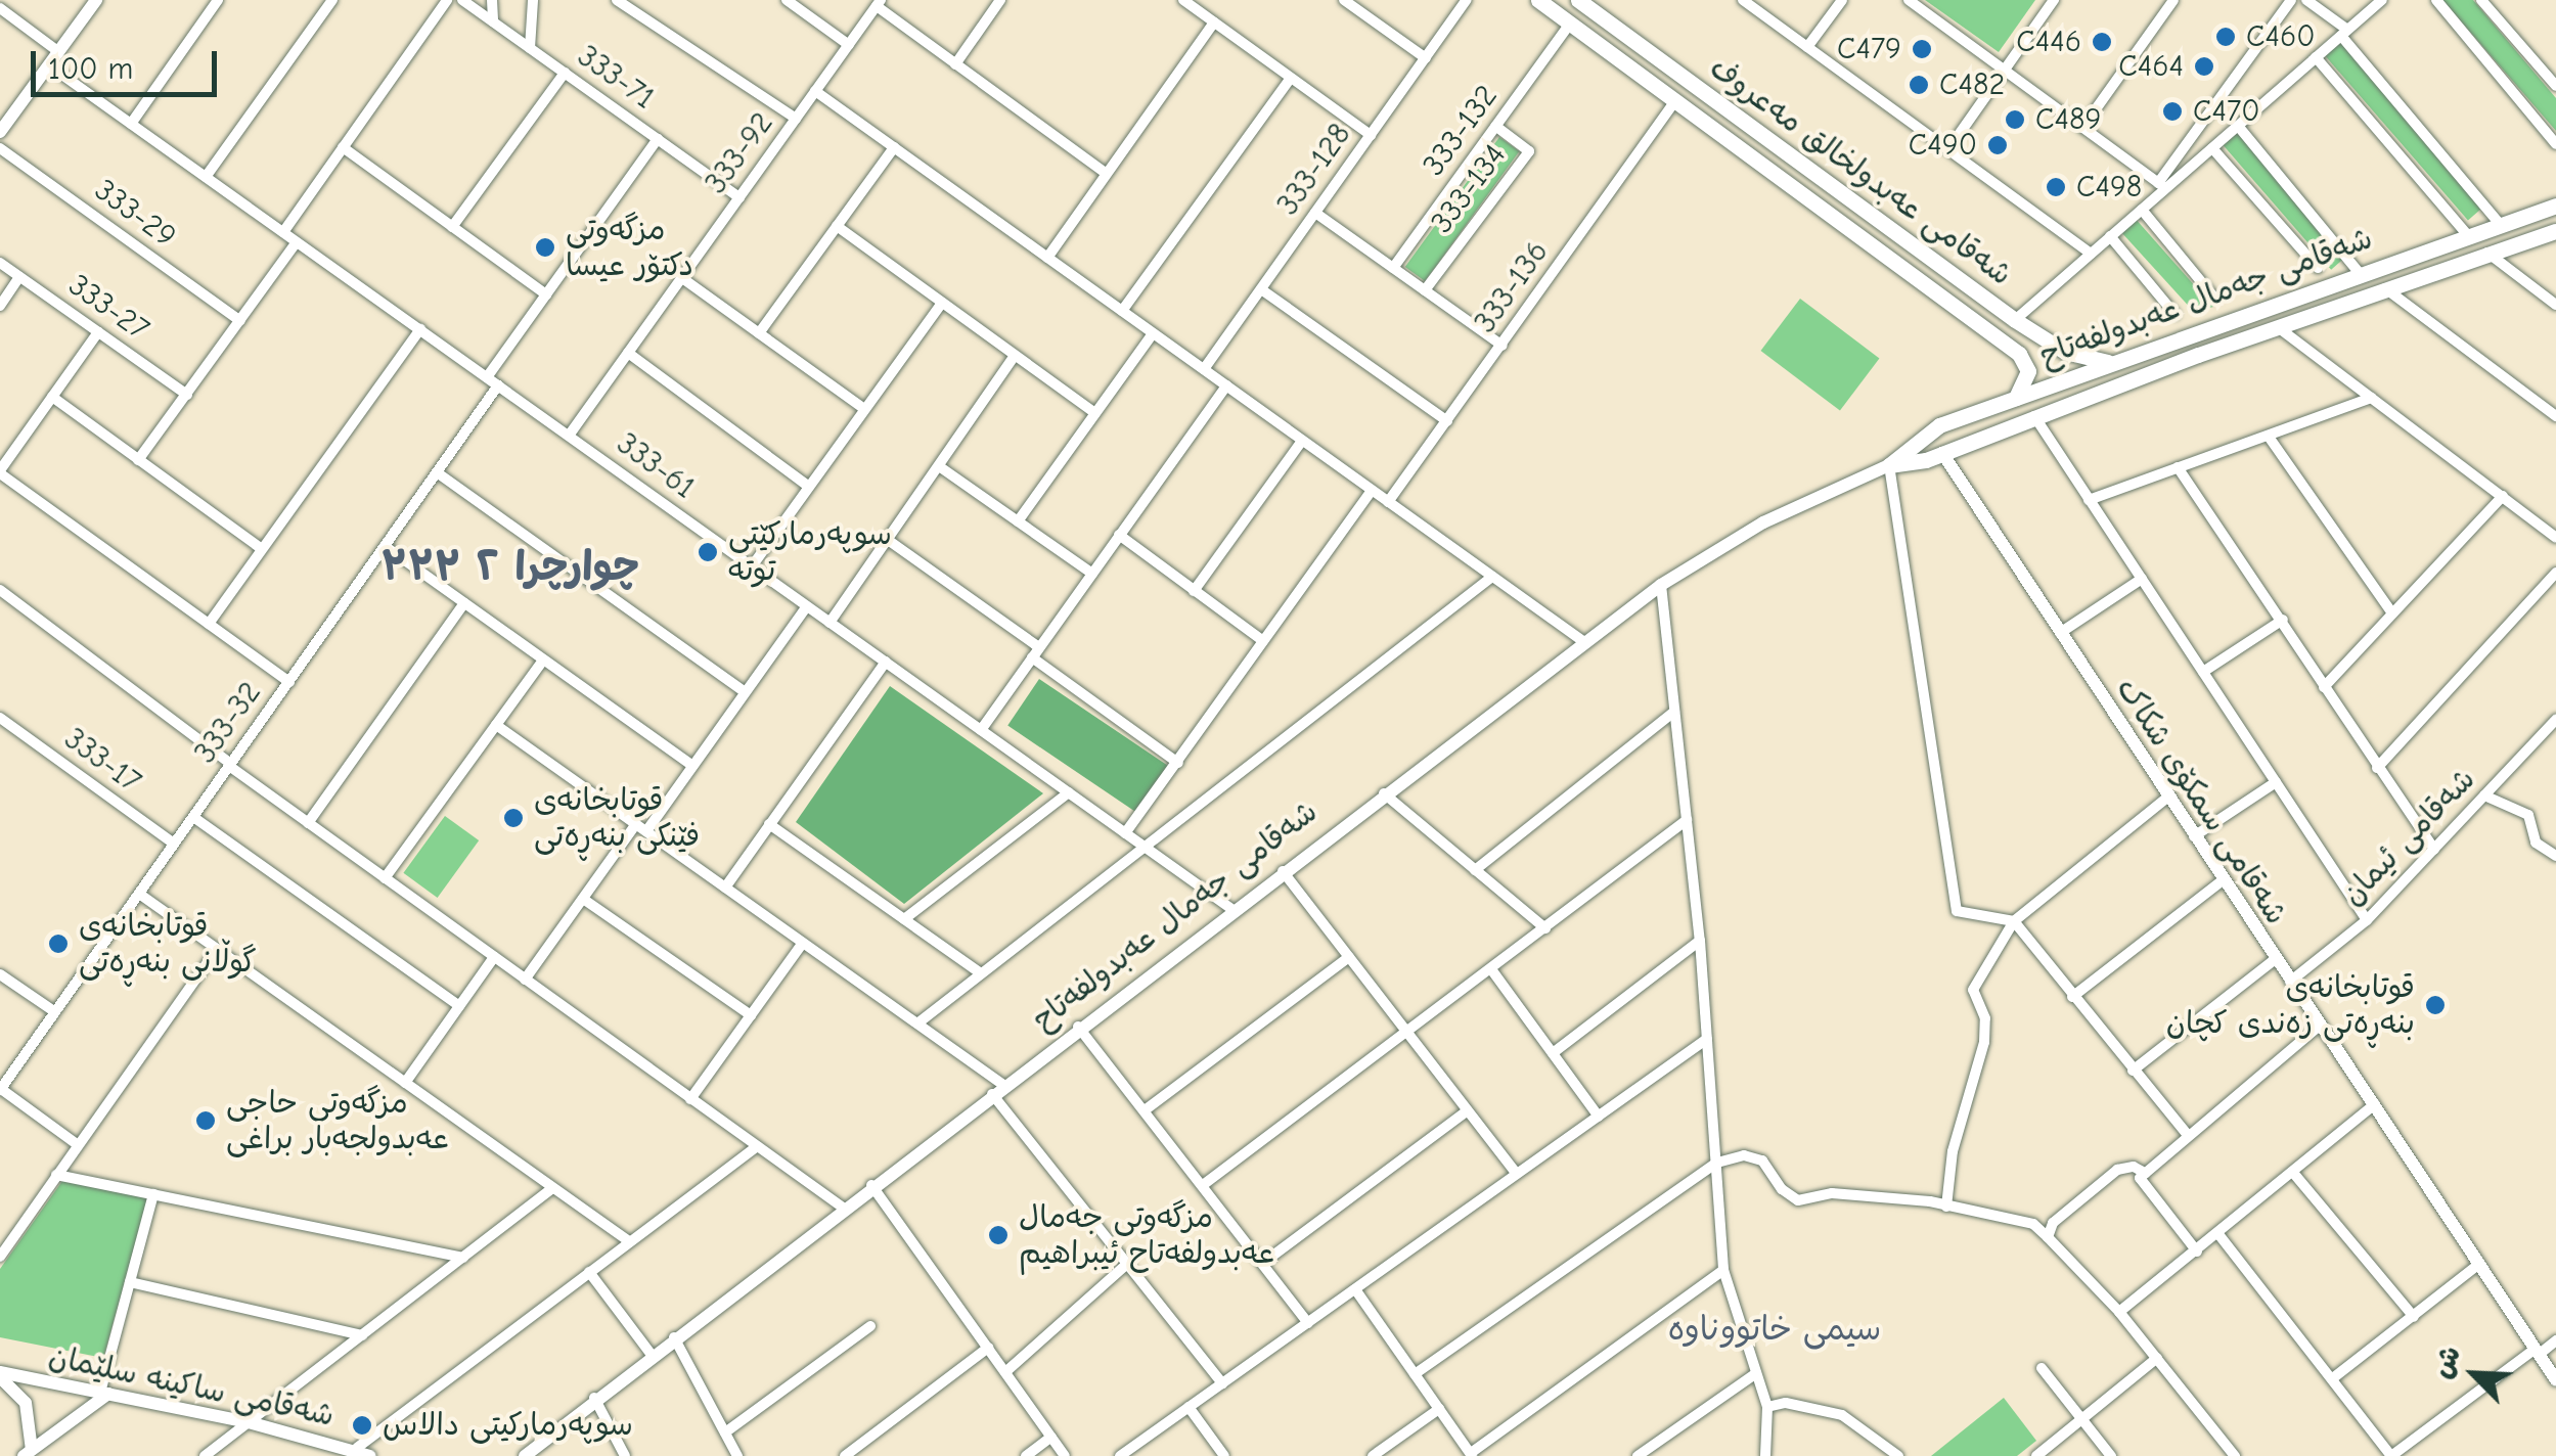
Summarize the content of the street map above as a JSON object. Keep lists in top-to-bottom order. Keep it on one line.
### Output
{"streets":{"main road":["شەقامی عەبدولخالق مەعروف","شەقامی جەمال عەبدولفەتاح"],"street":["333-71","333-132","333-92","333-128","333-134","333-29","333-136","333-27","333-61","333-32","333-17","شەقامی سمکۆی شکاک","شەقامی ئیمان","شەقامی ساکینە سلێمان"]},"crossings":[["333-71","333-92"],["333-132","شەقامی عەبدولخالق مەعروف"],["333-132","333-134"],["333-92","333-61"],["شەقامی عەبدولخالق مەعروف","333-136"],["شەقامی عەبدولخالق مەعروف","شەقامی جەمال عەبدولفەتاح"],["شەقامی جەمال عەبدولفەتاح","333-61"],["شەقامی جەمال عەبدولفەتاح","شەقامی سمکۆی شکاک"],["333-61","333-32"],["333-32","333-17"],["شەقامی سمکۆی شکاک","شەقامی ئیمان"]],"districts":["چوارچرا ٢ ٣٣٣","سیمی خاتووناوه"],"places":["C460","C446","C479","C464","C482","C470","C489","C490","C498","مزگەوتی دکتۆر عیسا","سوپەرمارکێتی توتە","قوتابخانەی فێنکی بنەڕەتی","قوتابخانەی گوڵانی بنەڕەتی","قوتابخانەی بنەڕەتی زەندی کچان","مزگەوتی حاجی عەبدولجەبار براغی","مزگەوتی جەمال عەبدولفەتاح ئیبراهیم","سوپەرمارکیتی دالاس"],"scale_bar":"100 m","north":"top left"}
